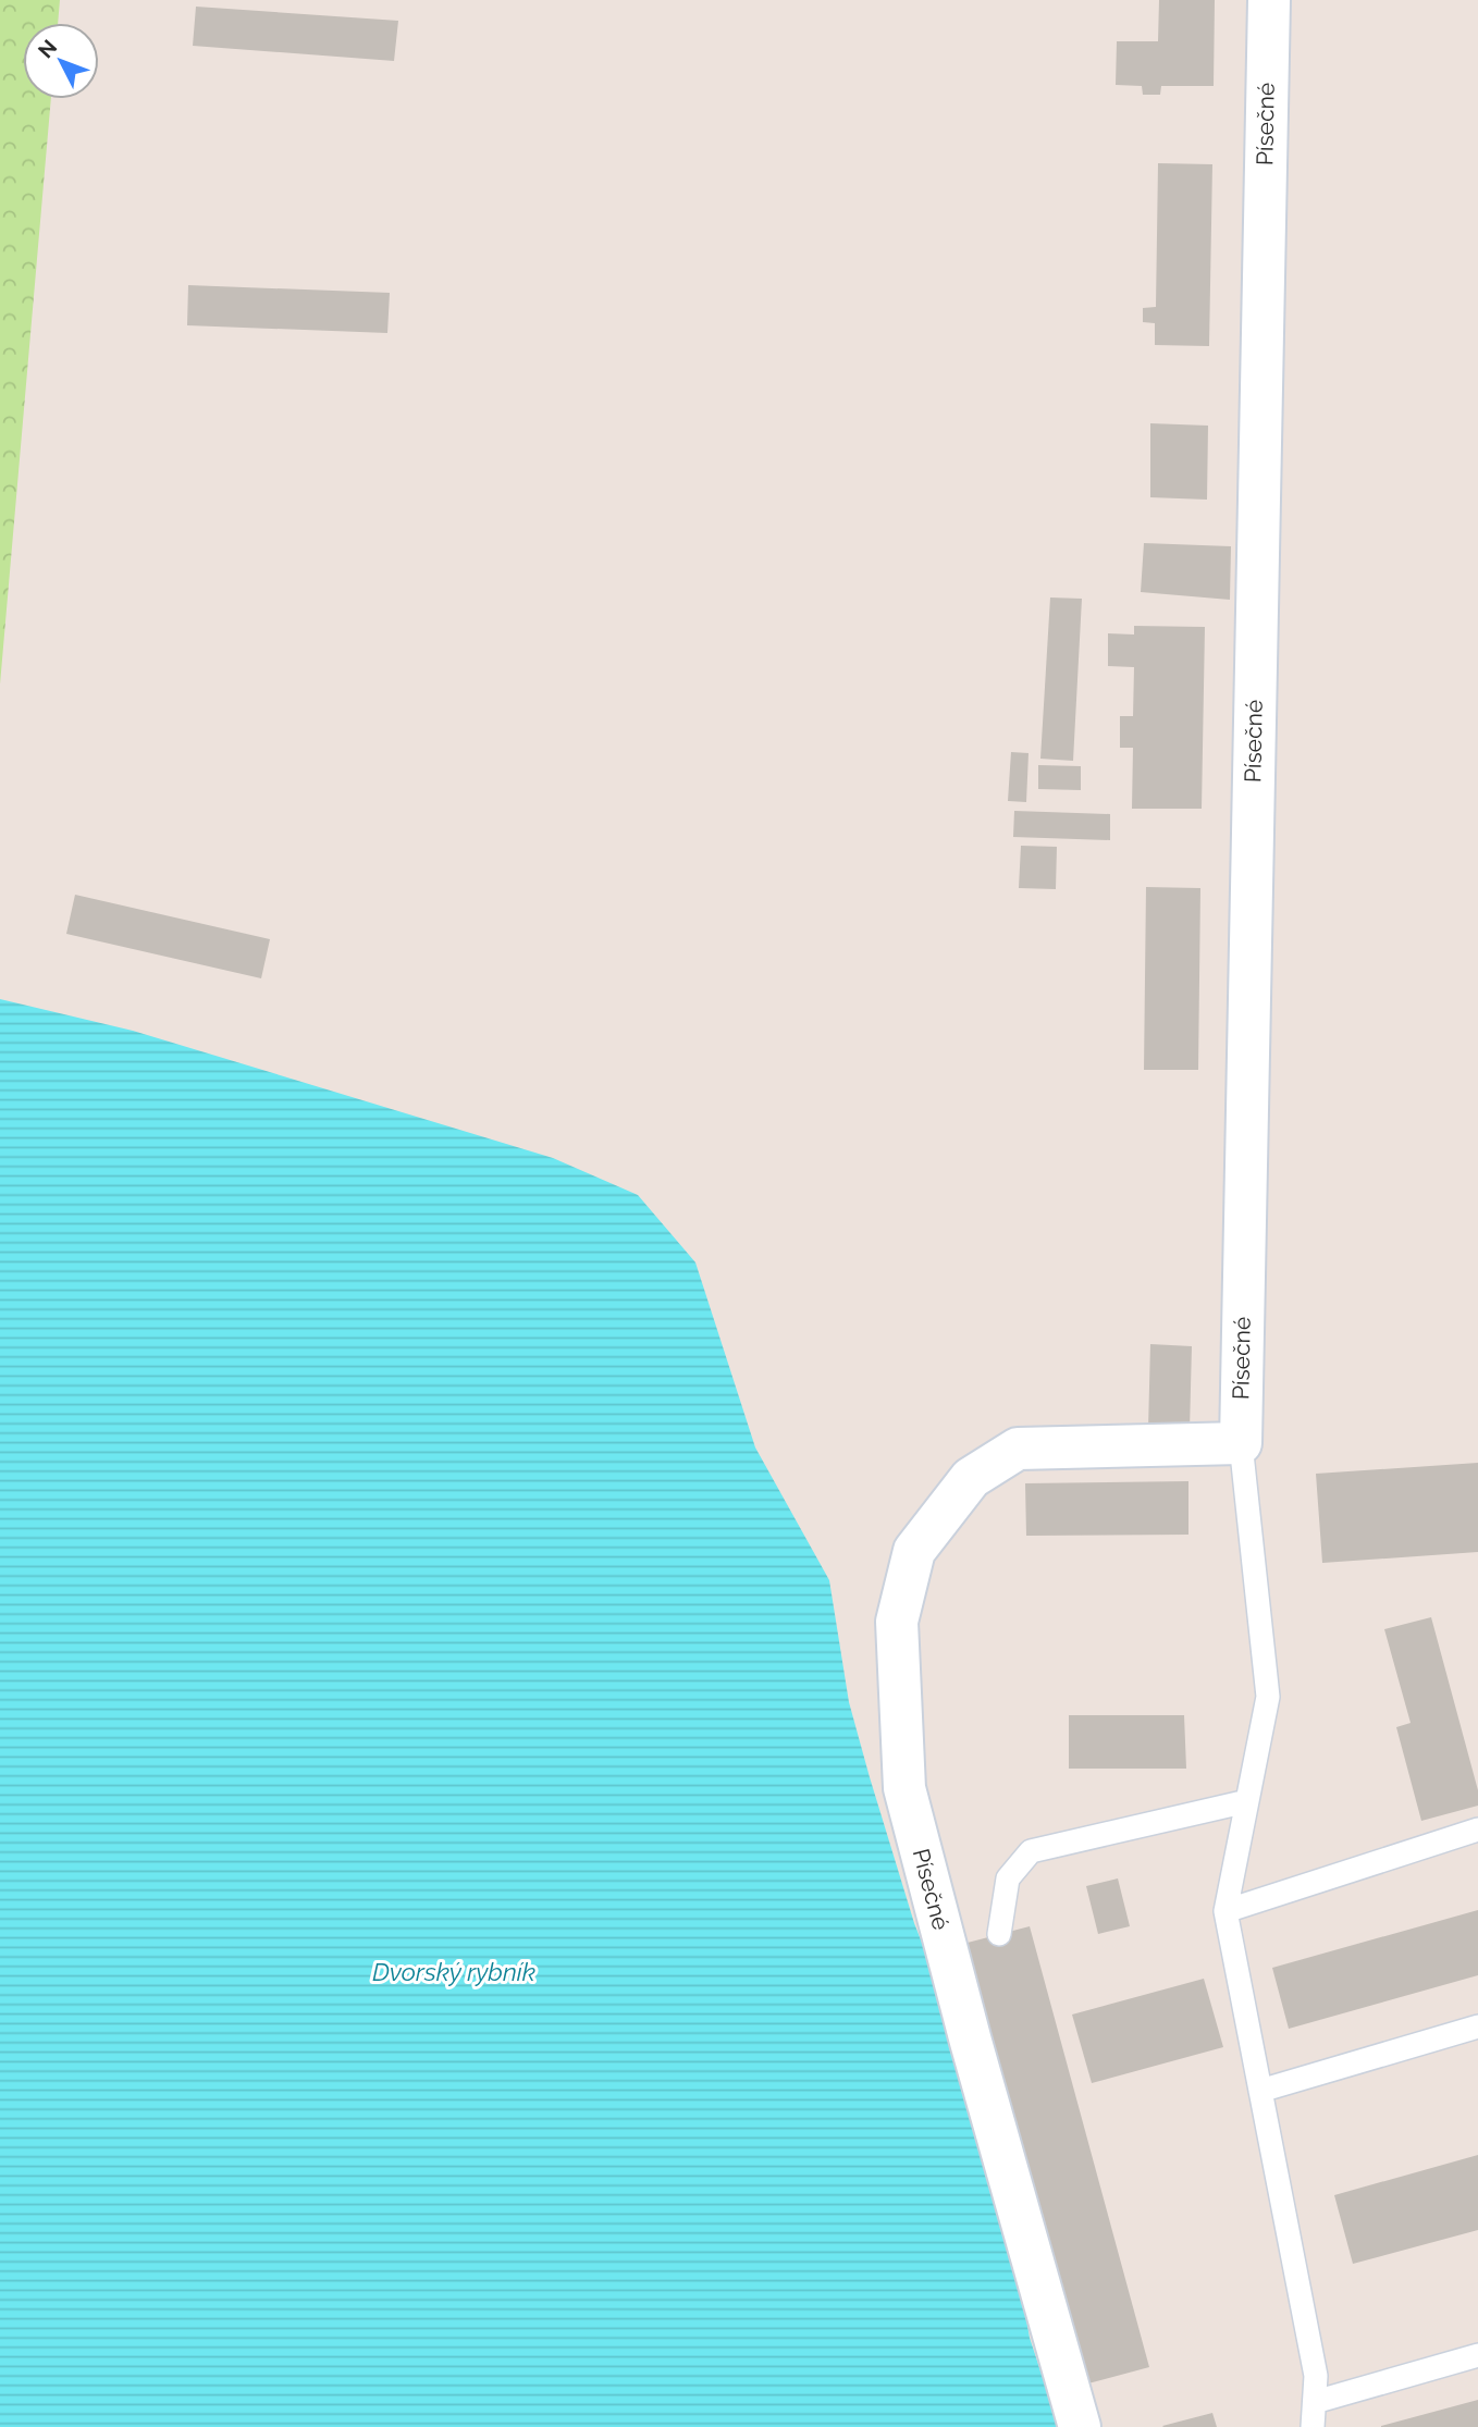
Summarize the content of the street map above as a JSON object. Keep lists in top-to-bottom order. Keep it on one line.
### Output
{"streets":{"street":["Písečné"]},"water":["Dvorský rybník"],"north":"top left"}
